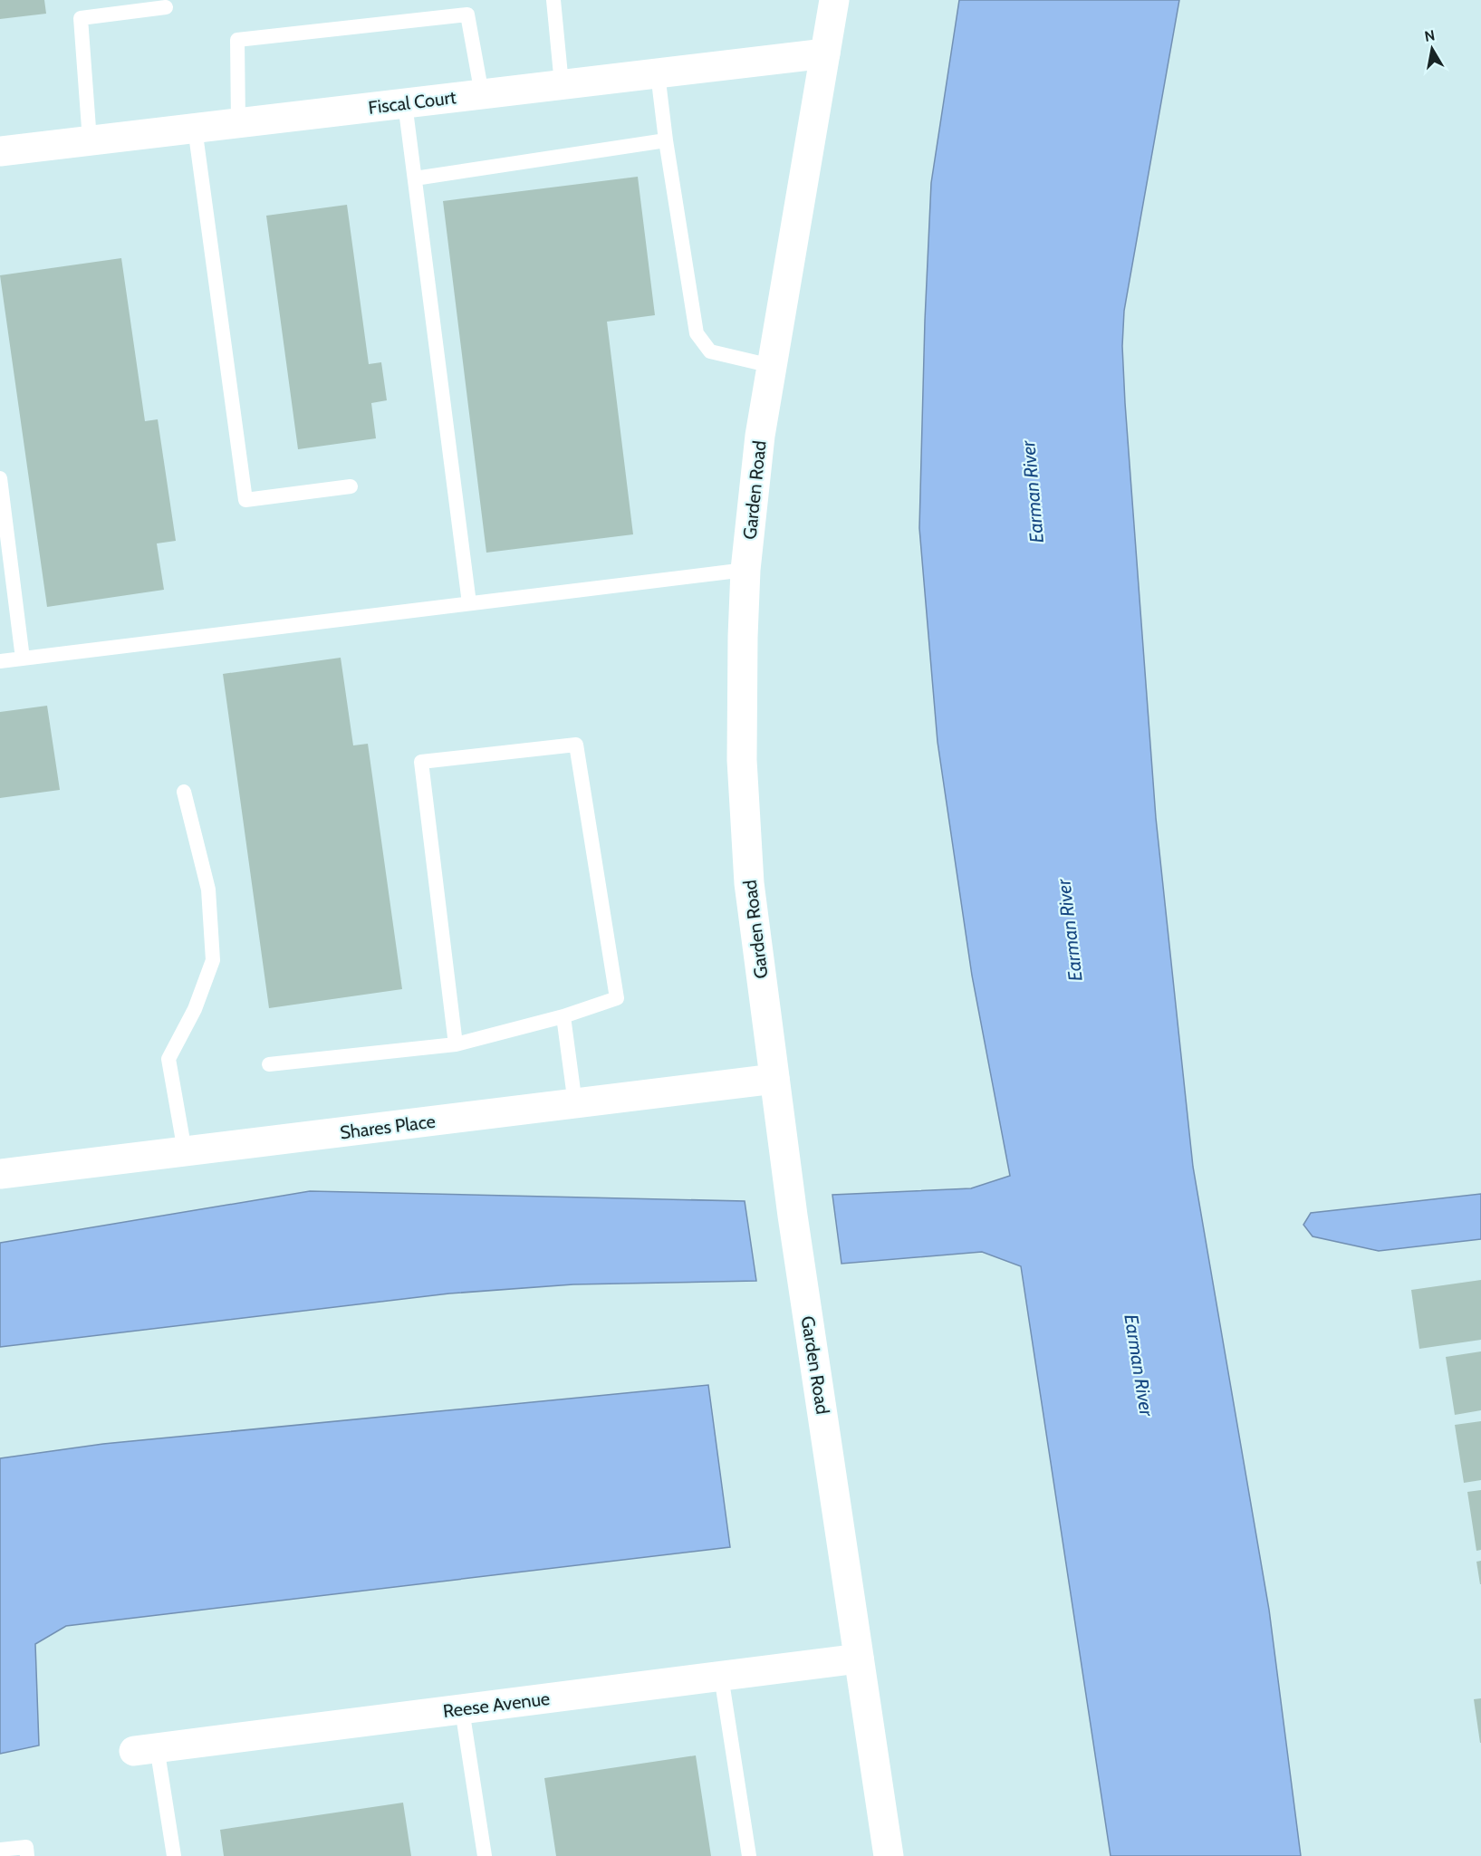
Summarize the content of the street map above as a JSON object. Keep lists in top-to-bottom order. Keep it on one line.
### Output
{"streets":{"street":["Fiscal Court","Garden Road","Shares Place","Reese Avenue"]},"crossings":[["Fiscal Court","Garden Road"],["Garden Road","Shares Place"],["Garden Road","Reese Avenue"]],"water":["Earman River"],"north":"top"}
